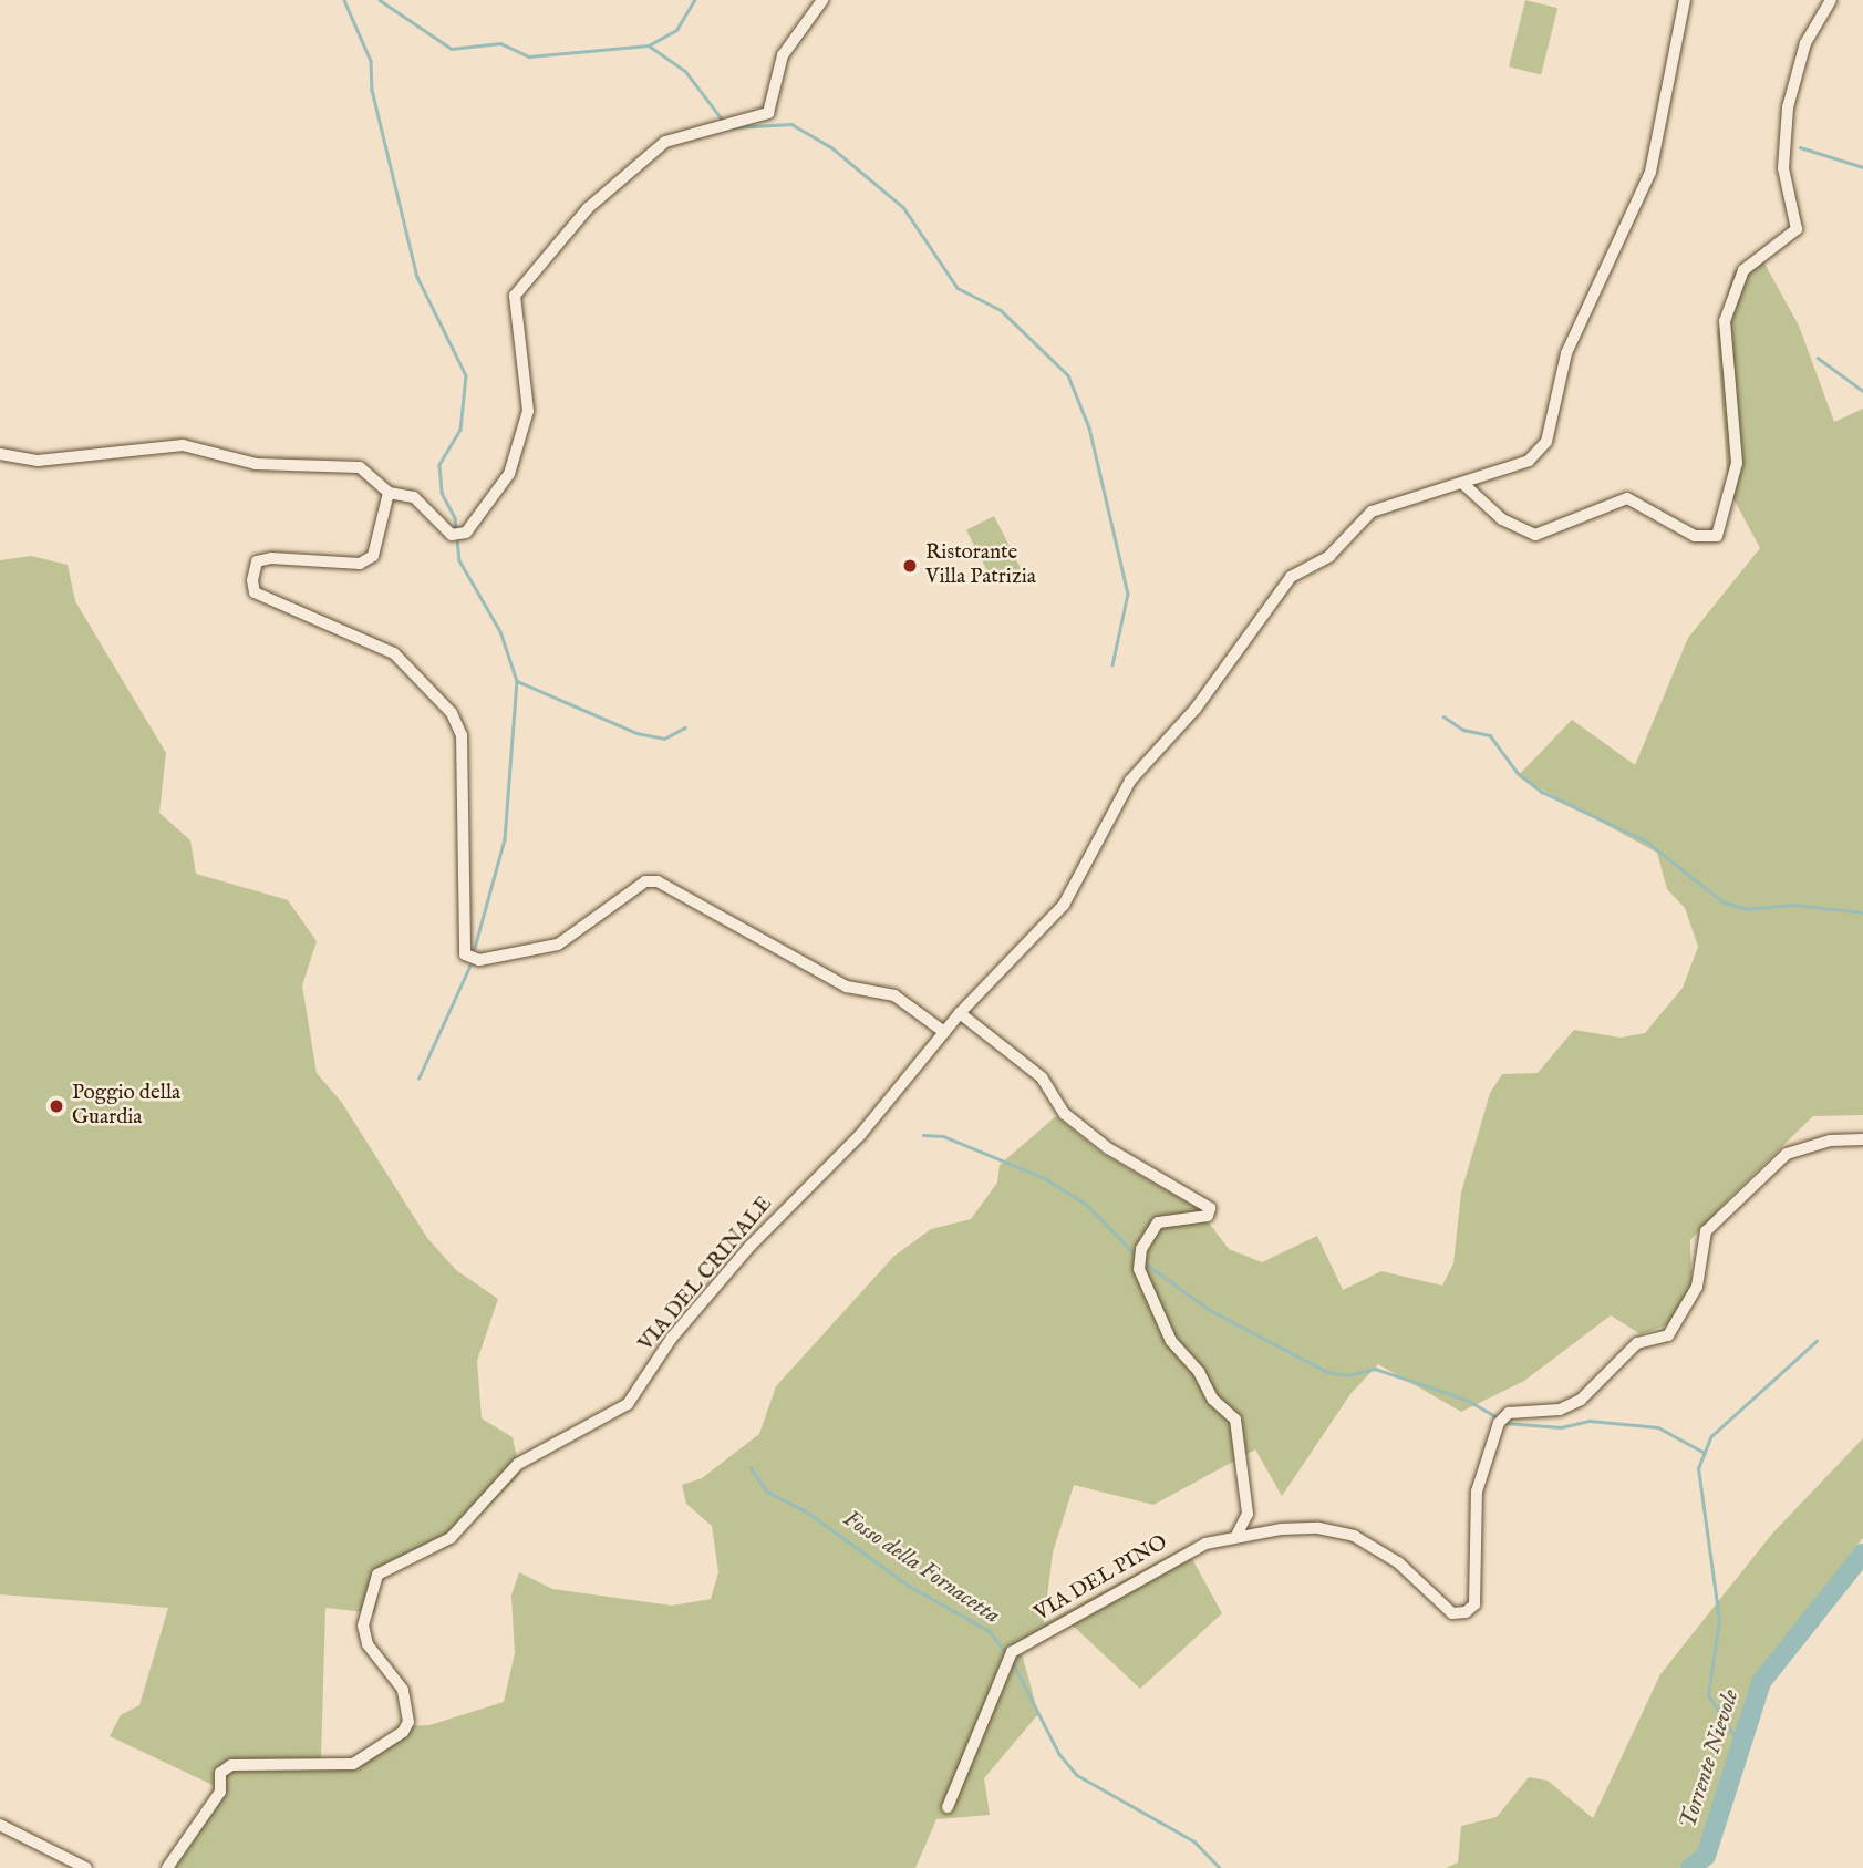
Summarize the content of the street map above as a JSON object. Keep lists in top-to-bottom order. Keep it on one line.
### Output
{"streets":{"street":["VIA DEL CRINALE","VIA DEL PINO"]},"water":["Fosso della Fornacetta","Torrente Nievole"],"places":["Ristorante Villa Patrizia","Poggio della Guardia"]}
